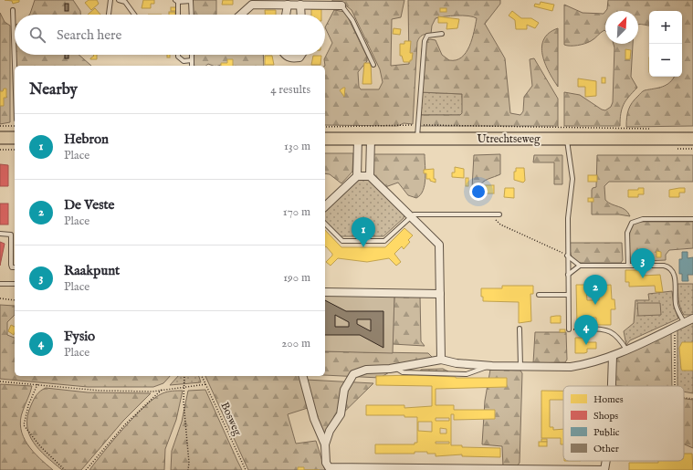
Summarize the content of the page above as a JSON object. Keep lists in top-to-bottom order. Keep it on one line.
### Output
{"streets":{"main road":["Utrechtseweg"],"path":["Bosweg"]},"legend":["Homes","Shops","Public","Other"],"north":"top right","page":{"map_buttons":["+","−"],"search":"Search here","heading":["Nearby","4 results"],"list":[{"mark":"1","name":"Hebron","note":"Place","value":"130 m"},{"mark":"2","name":"De Veste","note":"Place","value":"170 m"},{"mark":"3","name":"Raakpunt","note":"Place","value":"190 m"},{"mark":"4","name":"Fysio","note":"Place","value":"200 m"}],"pins":["1","3","2","4"]}}
